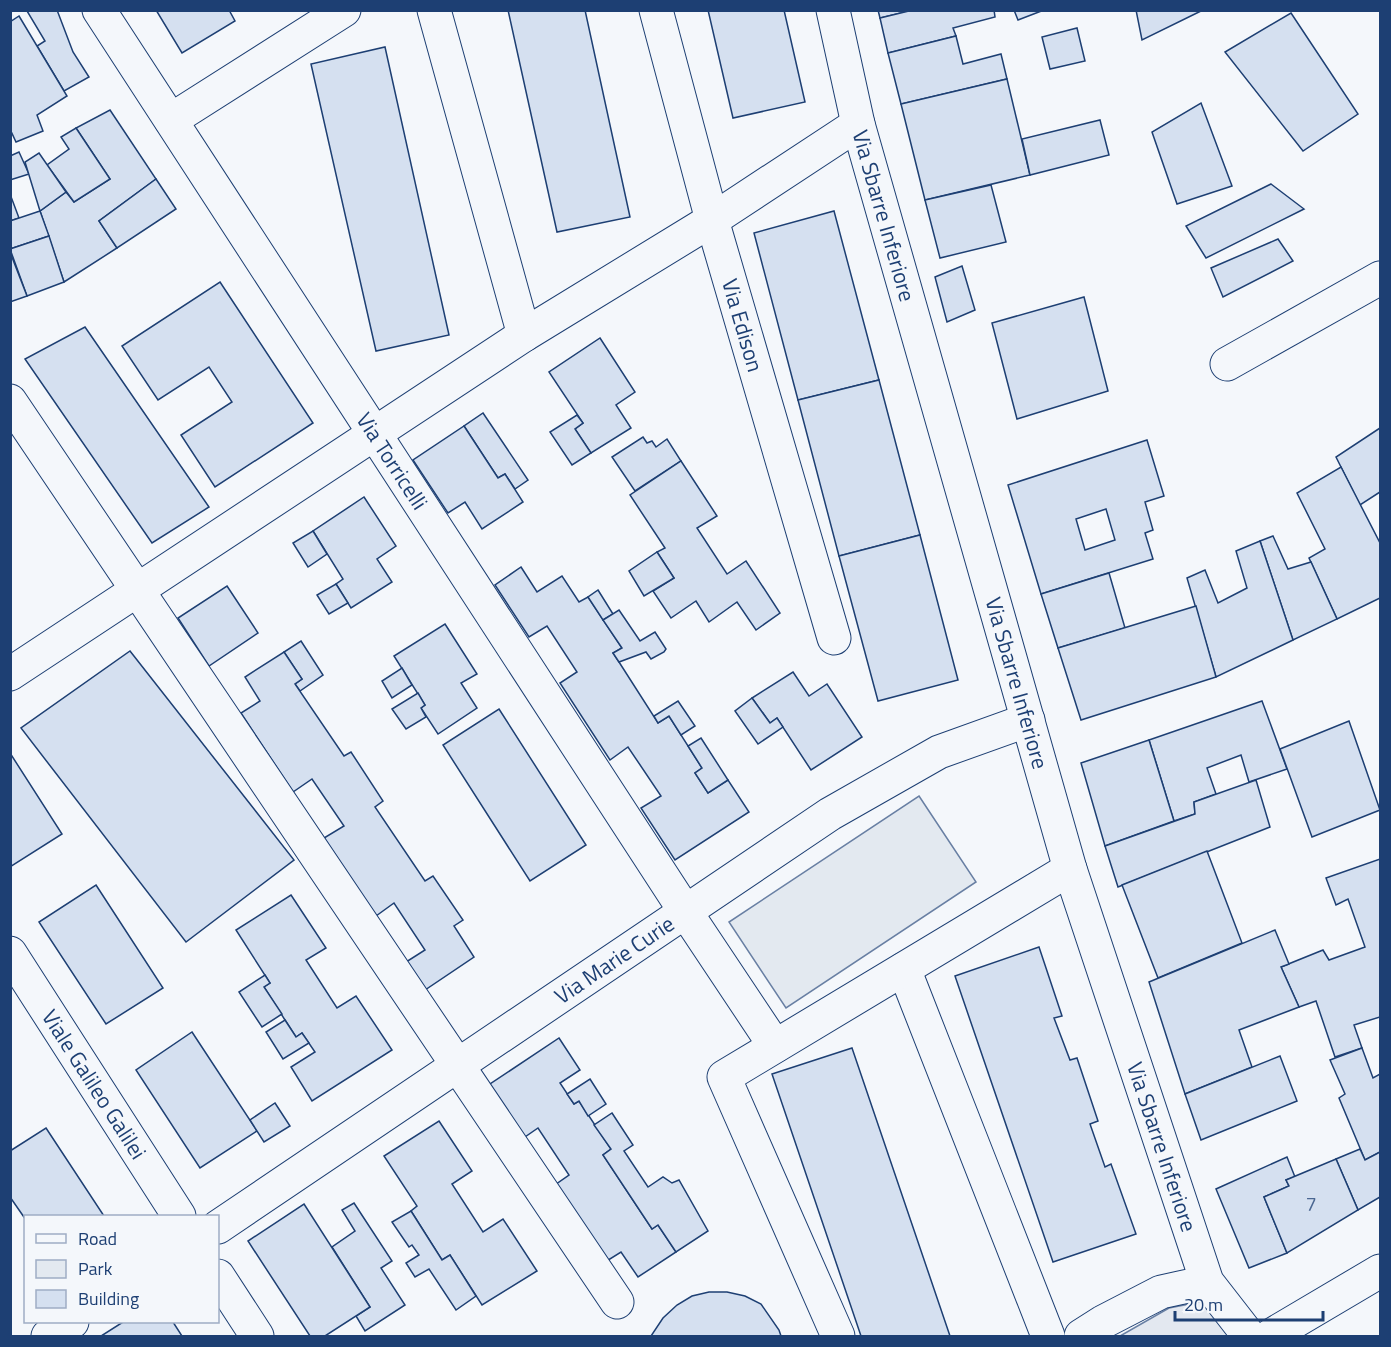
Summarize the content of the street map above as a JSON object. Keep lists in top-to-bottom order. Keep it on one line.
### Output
{"streets":{"street":["Via Sbarre Inferiore","Via Edison","Via Torricelli","Via Marie Curie","Viale Galileo Galilei"]},"crossings":[["Via Sbarre Inferiore","Via Marie Curie"],["Via Torricelli","Via Marie Curie"]],"house_numbers":["7"],"legend":["Road","Park","Building"],"scale_bar":"20 m"}
